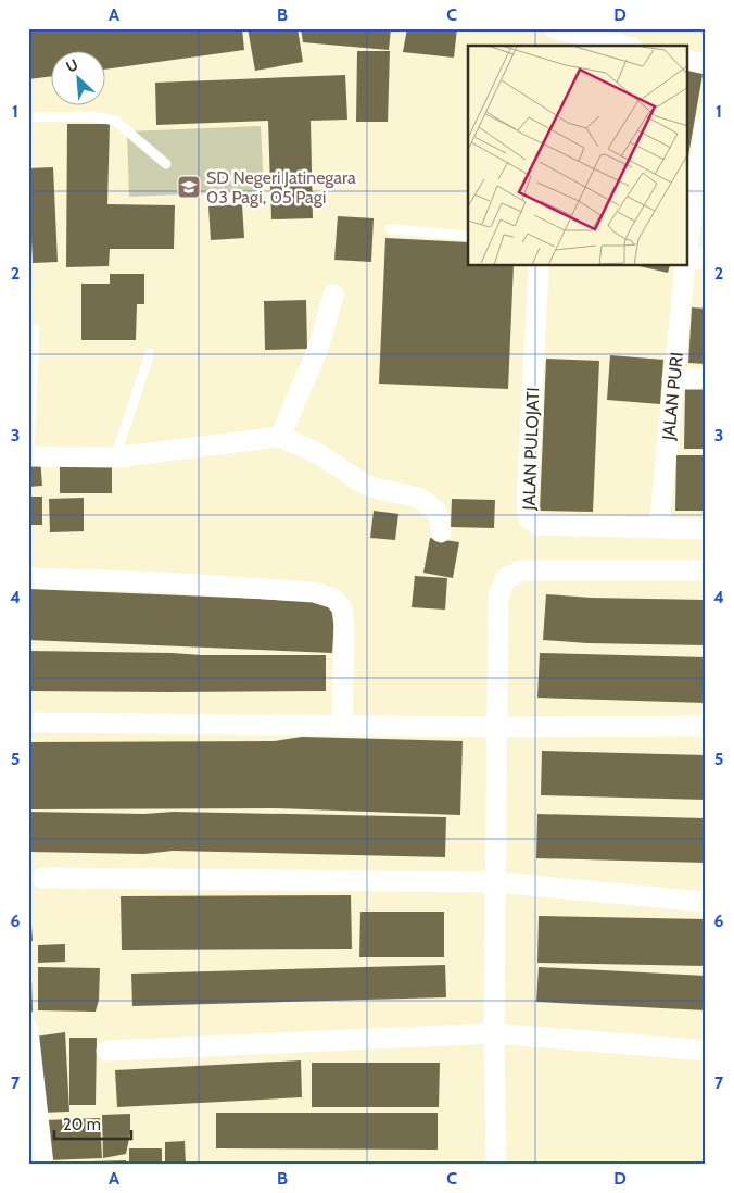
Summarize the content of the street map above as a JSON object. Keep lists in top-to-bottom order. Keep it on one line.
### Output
{"streets":{"street":["JALAN PURI","JALAN PULOJATI"]},"crossings":[["JALAN PURI","JALAN PULOJATI"]],"places":{"school or university":["SD Negeri Jatinegara 03 Pagi, 05 Pagi"]},"scale_bar":"20 m","north":"top left","grid":{"columns":["A","B","C","D"],"rows":["1","2","3","4","5","6","7"]}}
